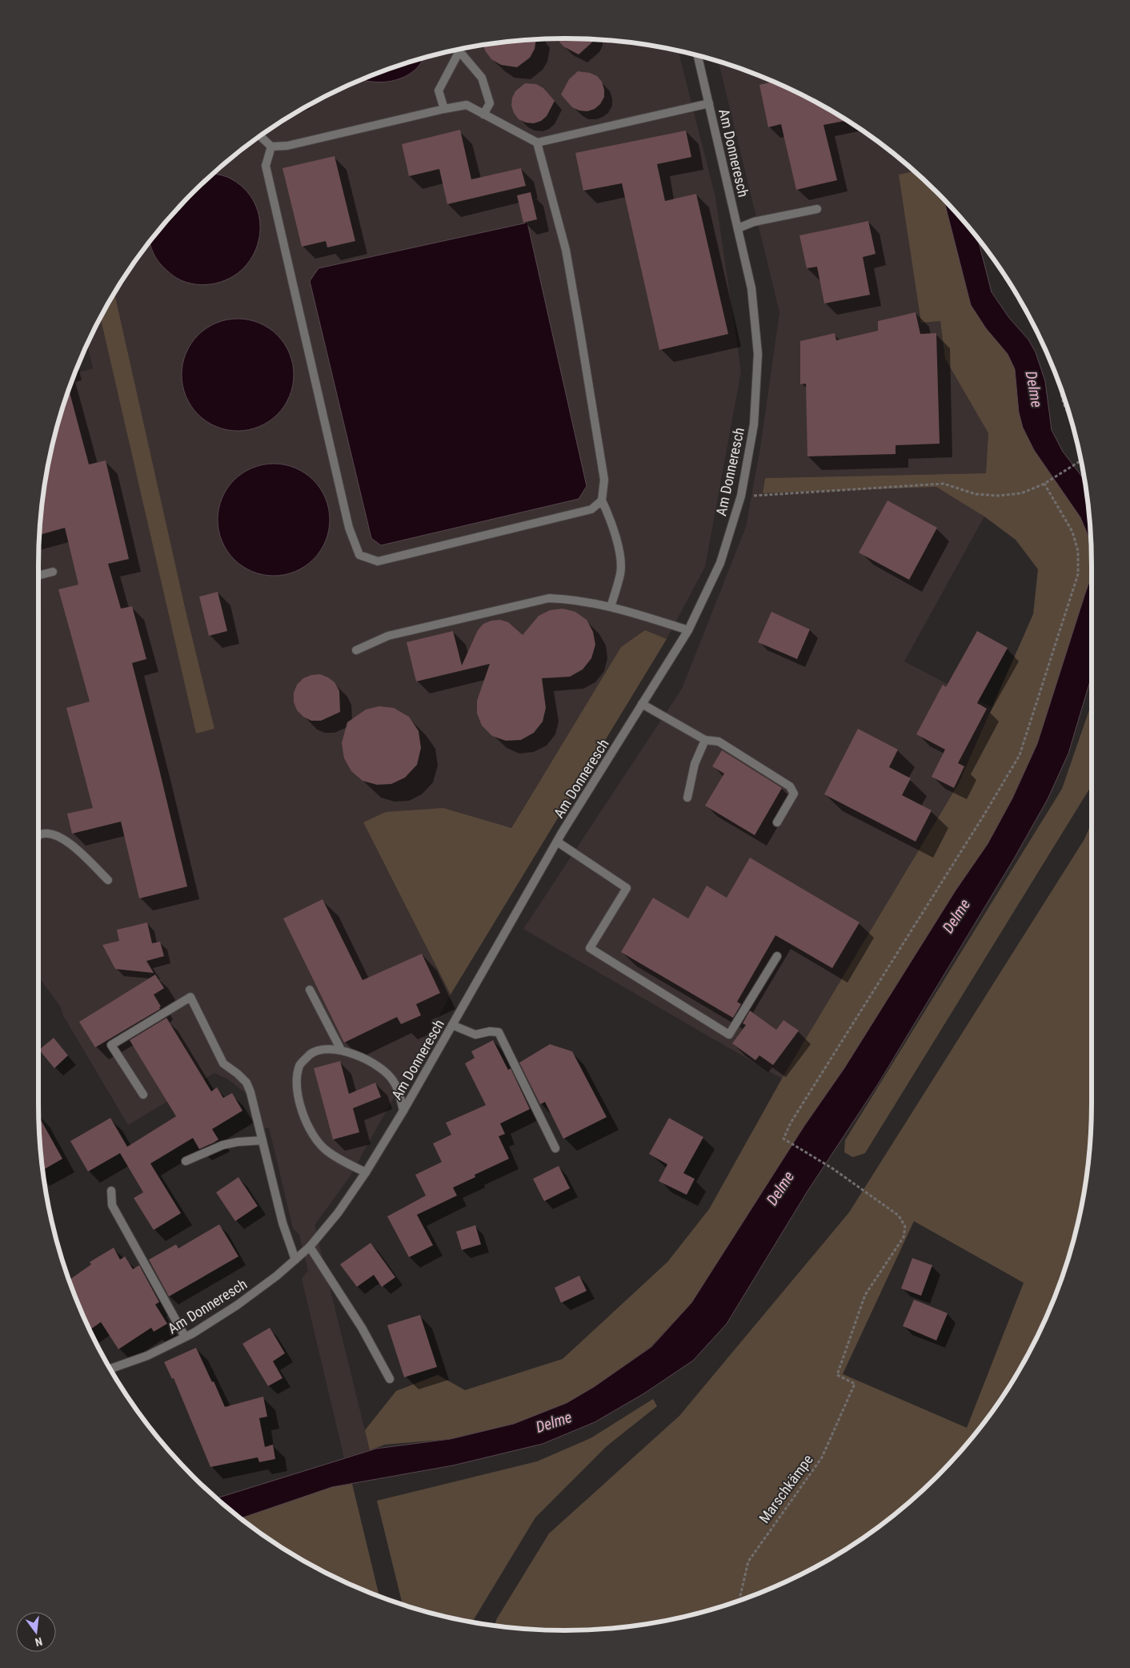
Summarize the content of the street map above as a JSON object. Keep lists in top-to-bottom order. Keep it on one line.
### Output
{"streets":{"street":["Am Donneresch"],"path":["Marschkämpe"]},"water":["Delme"],"north":"bottom"}
